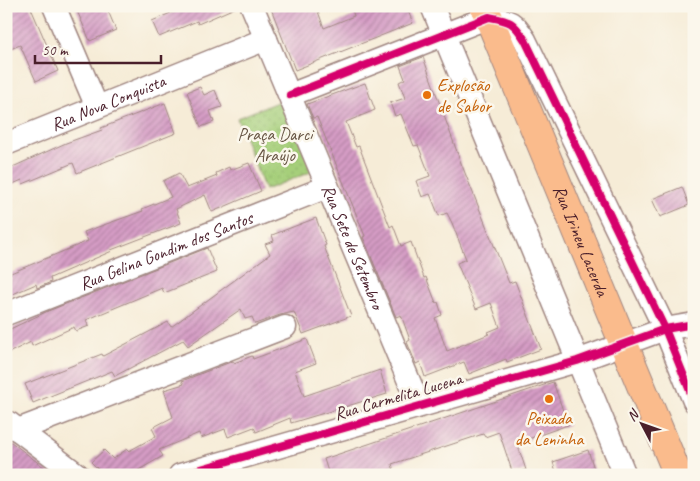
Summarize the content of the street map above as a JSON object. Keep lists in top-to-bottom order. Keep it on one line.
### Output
{"streets":{"main road":["Rua Irineu Lacerda"],"street":["Rua Nova Conquista","Rua Sete de Setembro","Rua Gelina Gondim dos Santos","Rua Carmelita Lucena"]},"crossings":[["Rua Nova Conquista","Rua Sete de Setembro"],["Rua Irineu Lacerda","Rua Carmelita Lucena"],["Rua Sete de Setembro","Rua Gelina Gondim dos Santos"],["Rua Sete de Setembro","Rua Carmelita Lucena"]],"parks":["Praça Darci Araújo"],"places":["Explosão de Sabor","Peixada da Leninha"],"scale_bar":"50 m","north":"top left"}
